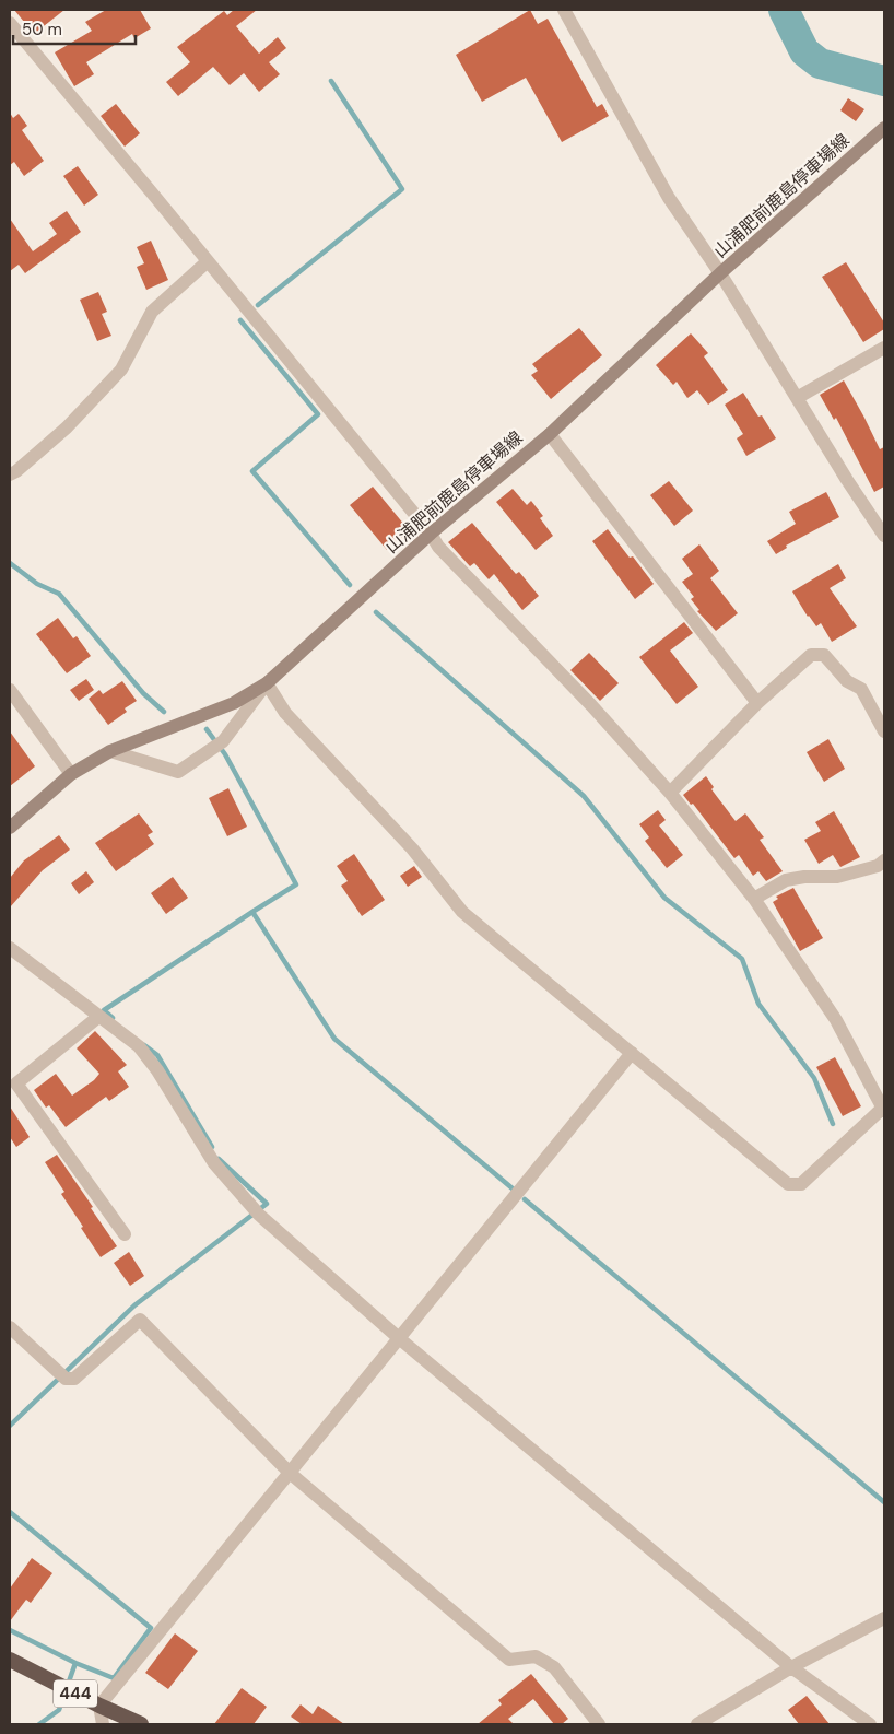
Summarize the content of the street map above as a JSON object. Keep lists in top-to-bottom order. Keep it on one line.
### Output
{"streets":{"highway":["444"],"main road":["山浦肥前鹿島停車場線"]},"scale_bar":"50 m"}
